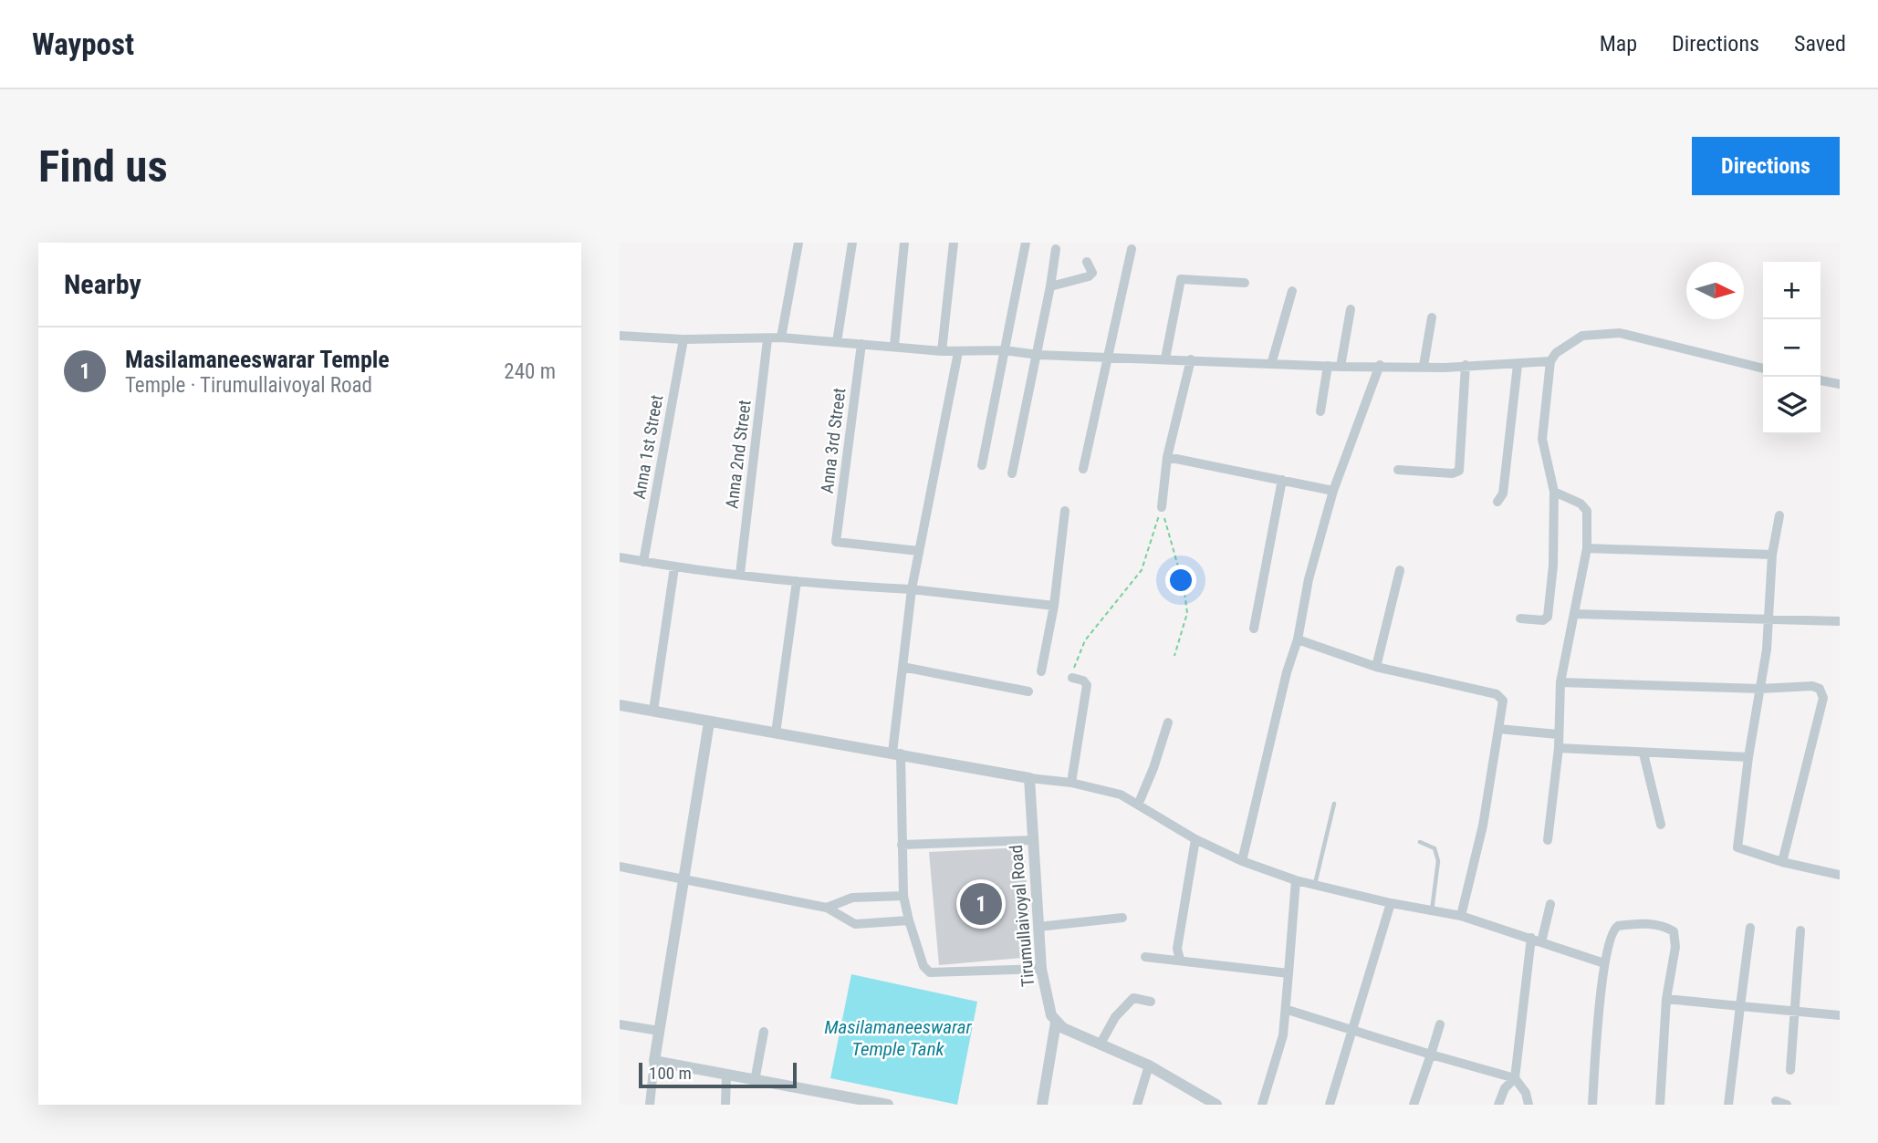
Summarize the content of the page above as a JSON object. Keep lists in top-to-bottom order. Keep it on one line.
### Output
{"streets":{"street":["Anna 3rd Street","Anna 1st Street","Anna 2nd Street","Tirumullaivoyal Road"]},"water":["Masilamaneeswarar Temple Tank"],"scale_bar":"100 m","north":"right","page":{"header":"Waypost","nav":["Map","Directions","Saved"],"buttons":"Directions","title":"Find us","heading":"Nearby","map_buttons":["+","−"],"list":[{"mark":"1","name":"Masilamaneeswarar Temple","note":"Temple · Tirumullaivoyal Road","value":"240 m"}],"pins":"1","scale":"100 m"}}
